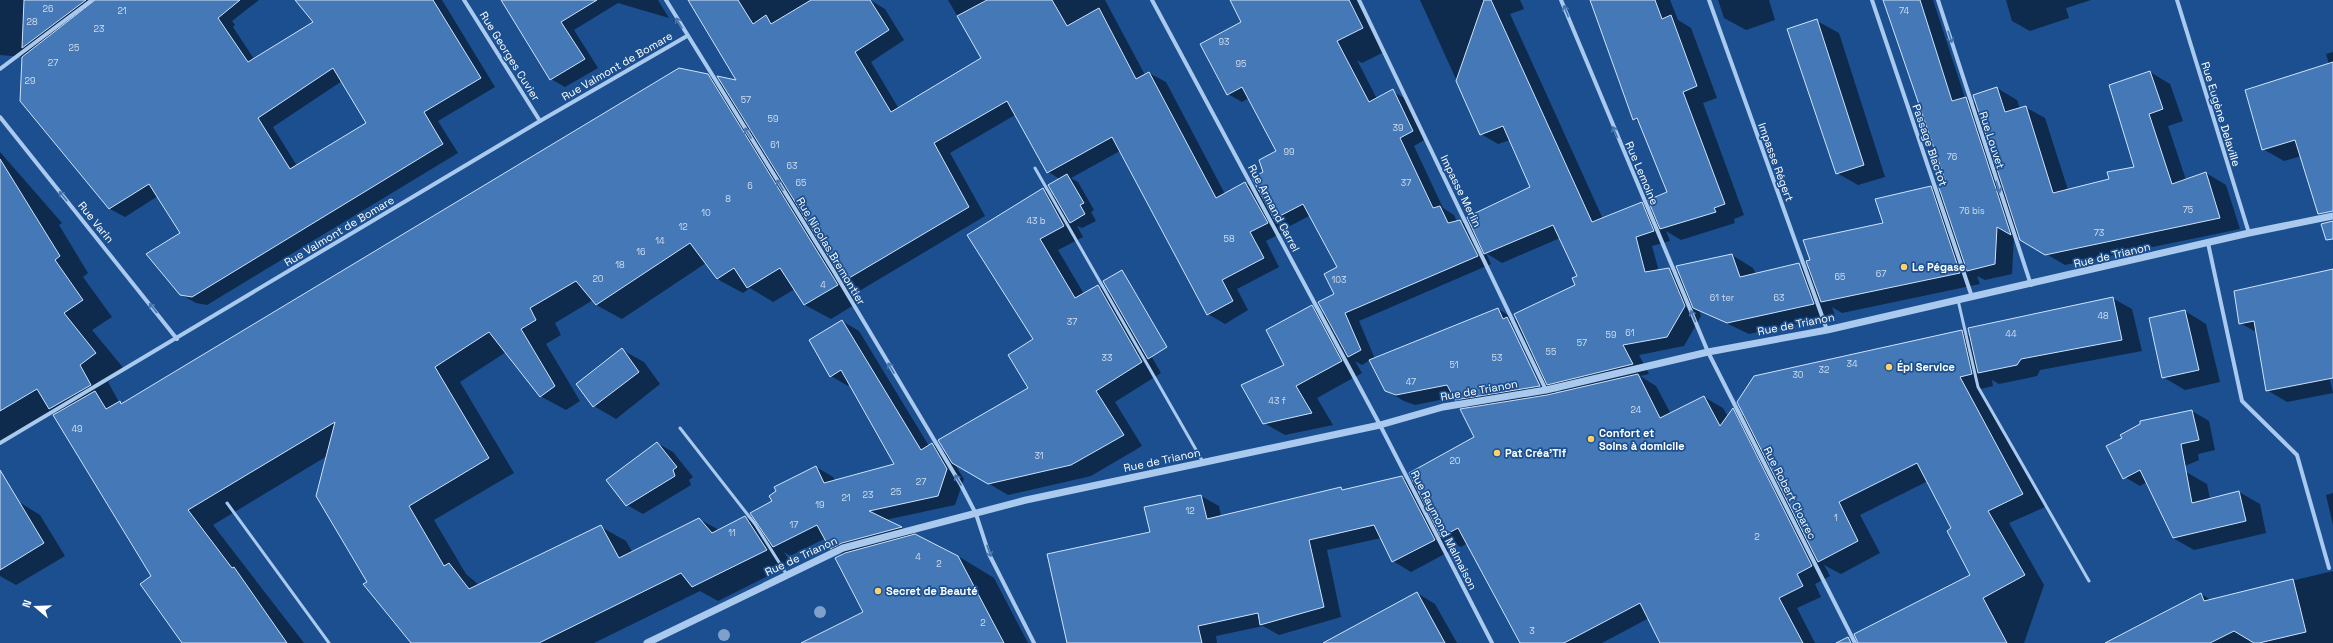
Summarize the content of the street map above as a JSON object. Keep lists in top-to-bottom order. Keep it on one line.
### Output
{"streets":{"street":["Rue Georges Cuvier","Rue Valmont de Bomare","Rue Eugène Delaville","Rue Louvet","Passage Blactot","Impasse Régert","Rue Lemoine","Impasse Merlin","Rue Armand Carrel","Rue Varin","Rue Nicolas Bremontier","Rue de Trianon","Rue Robert Cloarec","Rue Raymond Malmaison"]},"crossings":[["Rue Georges Cuvier","Rue Valmont de Bomare"],["Rue Valmont de Bomare","Rue Varin"],["Rue Valmont de Bomare","Rue Nicolas Bremontier"],["Rue Eugène Delaville","Rue de Trianon"],["Rue Louvet","Rue de Trianon"],["Passage Blactot","Rue de Trianon"],["Impasse Régert","Rue de Trianon"],["Rue Lemoine","Rue de Trianon"],["Rue Lemoine","Rue Robert Cloarec"],["Impasse Merlin","Rue de Trianon"],["Rue Armand Carrel","Rue de Trianon"],["Rue Armand Carrel","Rue Raymond Malmaison"],["Rue Nicolas Bremontier","Rue de Trianon"],["Rue de Trianon","Rue Robert Cloarec"],["Rue de Trianon","Rue Raymond Malmaison"]],"one_way":["Rue Louvet","Rue Lemoine","Rue Varin"],"places":["Le Pégase","Épi Service","Confort et Soins à domicile","Pat Créa'Tif","Secret de Beauté"],"house_numbers":["26","21","74","28","23","93","25","27","95","29","57","59","39","61","99","76","63","65","37","6","8","75","76 bis","10","43 b","12","73","58","14","16","18","67","65","20","103","4","61 ter","63","48","37","61","44","59","57","55","33","53","34","51","32","30","47","43 f","24","49","31","20","27","25","23","21","19","12","1","17","11","2","4","2","2","3"],"north":"left"}
